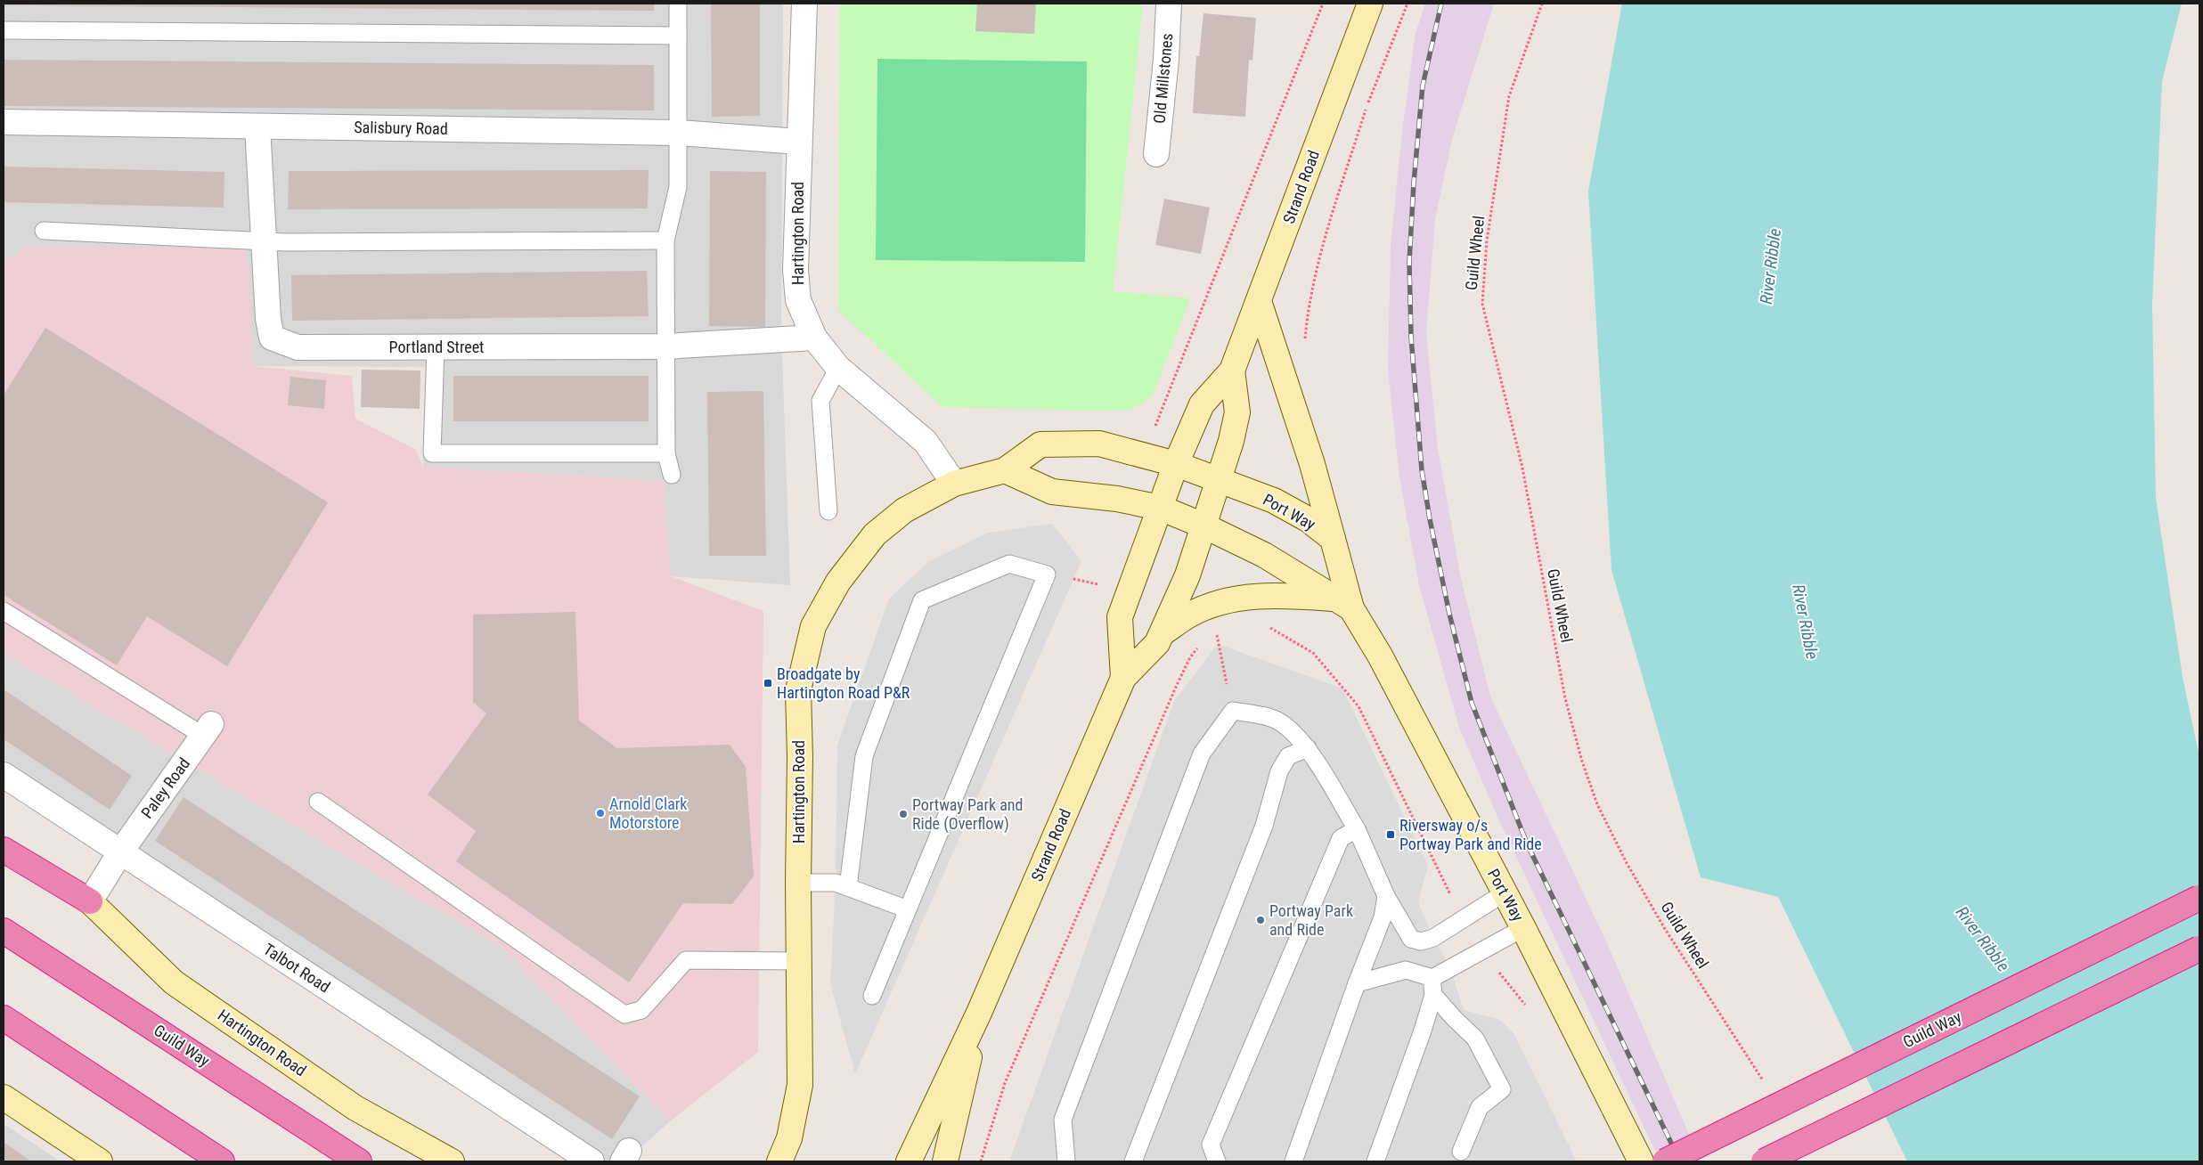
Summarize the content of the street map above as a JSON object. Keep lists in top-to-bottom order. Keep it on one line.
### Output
{"streets":{"highway":["Guild Way"],"street":["Old Millstones","Salisbury Road","Strand Road","Hartington Road","Portland Street","Port Way","Paley Road","Talbot Road"],"path":["Guild Wheel"]},"crossings":[["Salisbury Road","Hartington Road"],["Salisbury Road","Portland Street"],["Strand Road","Hartington Road"],["Strand Road","Port Way"],["Hartington Road","Portland Street"],["Hartington Road","Port Way"],["Hartington Road","Paley Road"],["Paley Road","Talbot Road"]],"water":["River Ribble"],"places":{"transit":["Broadgate by Hartington Road P&R","Riversway o/s Portway Park and Ride"],"other":["Arnold Clark Motorstore","Portway Park and Ride (Overflow)","Portway Park and Ride"]}}
